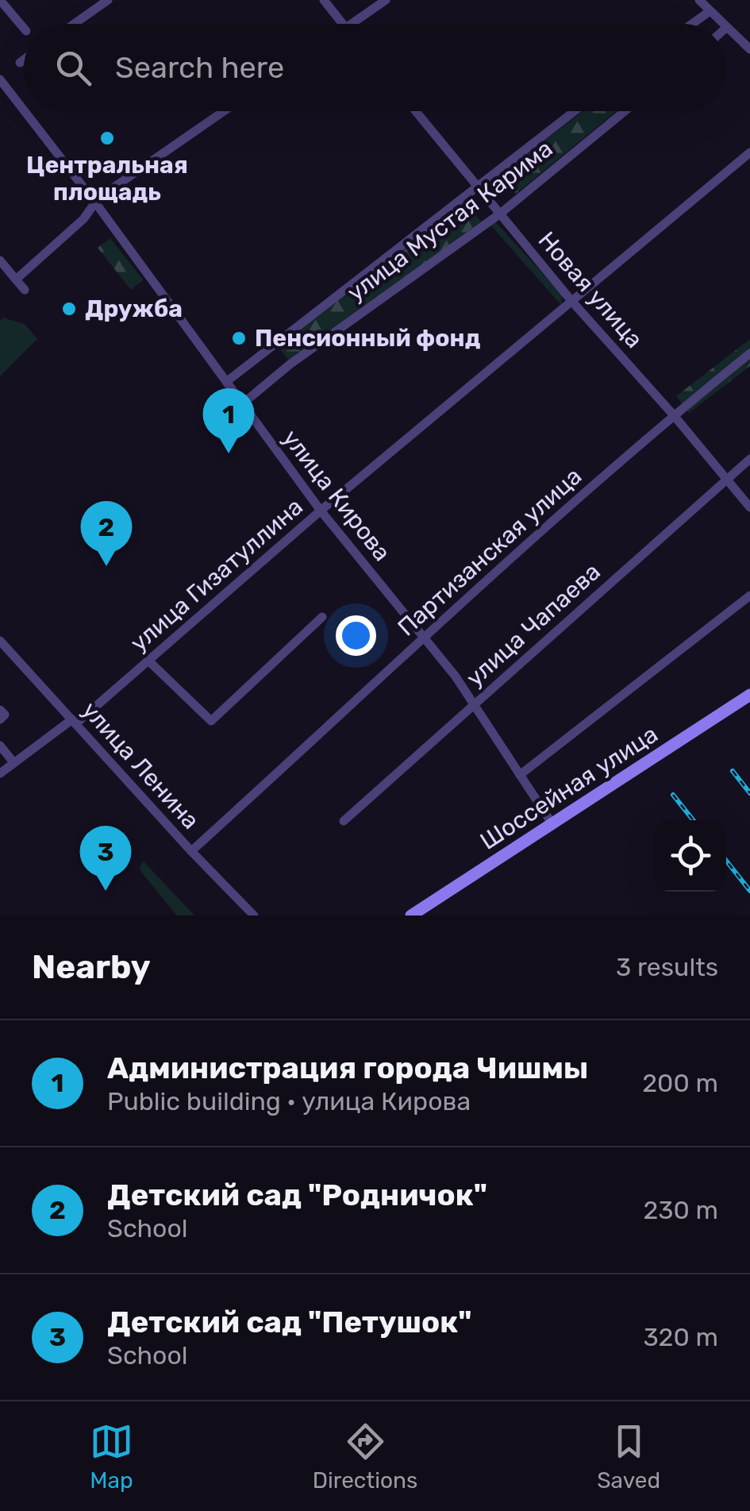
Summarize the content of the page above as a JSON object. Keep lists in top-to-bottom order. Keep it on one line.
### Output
{"streets":{"main road":["Шоссейная улица"],"street":["улица Мустая Карима","Новая улица","улица Кирова","Партизанская улица","улица Гизатуллина","улица Чапаева","улица Ленина"]},"crossings":[["улица Мустая Карима","Новая улица"],["улица Мустая Карима","улица Кирова"],["Новая улица","Партизанская улица"],["Новая улица","улица Гизатуллина"],["Новая улица","улица Чапаева"],["улица Кирова","Партизанская улица"],["улица Кирова","улица Гизатуллина"],["улица Кирова","улица Чапаева"],["улица Кирова","Шоссейная улица"],["Партизанская улица","улица Ленина"],["улица Гизатуллина","улица Ленина"]],"places":["Центральная площадь","Дружба","Пенсионный фонд"],"page":{"search":"Search here","pins":["1","2","3"],"heading":["Nearby","3 results"],"list":[{"mark":"1","name":"Администрация города Чишмы","note":"Public building · улица Кирова","value":"200 m"},{"mark":"2","name":"Детский сад \"Родничок\"","note":"School","value":"230 m"},{"mark":"3","name":"Детский сад \"Петушок\"","note":"School","value":"320 m"}],"nav":["Map","Directions","Saved"]}}
